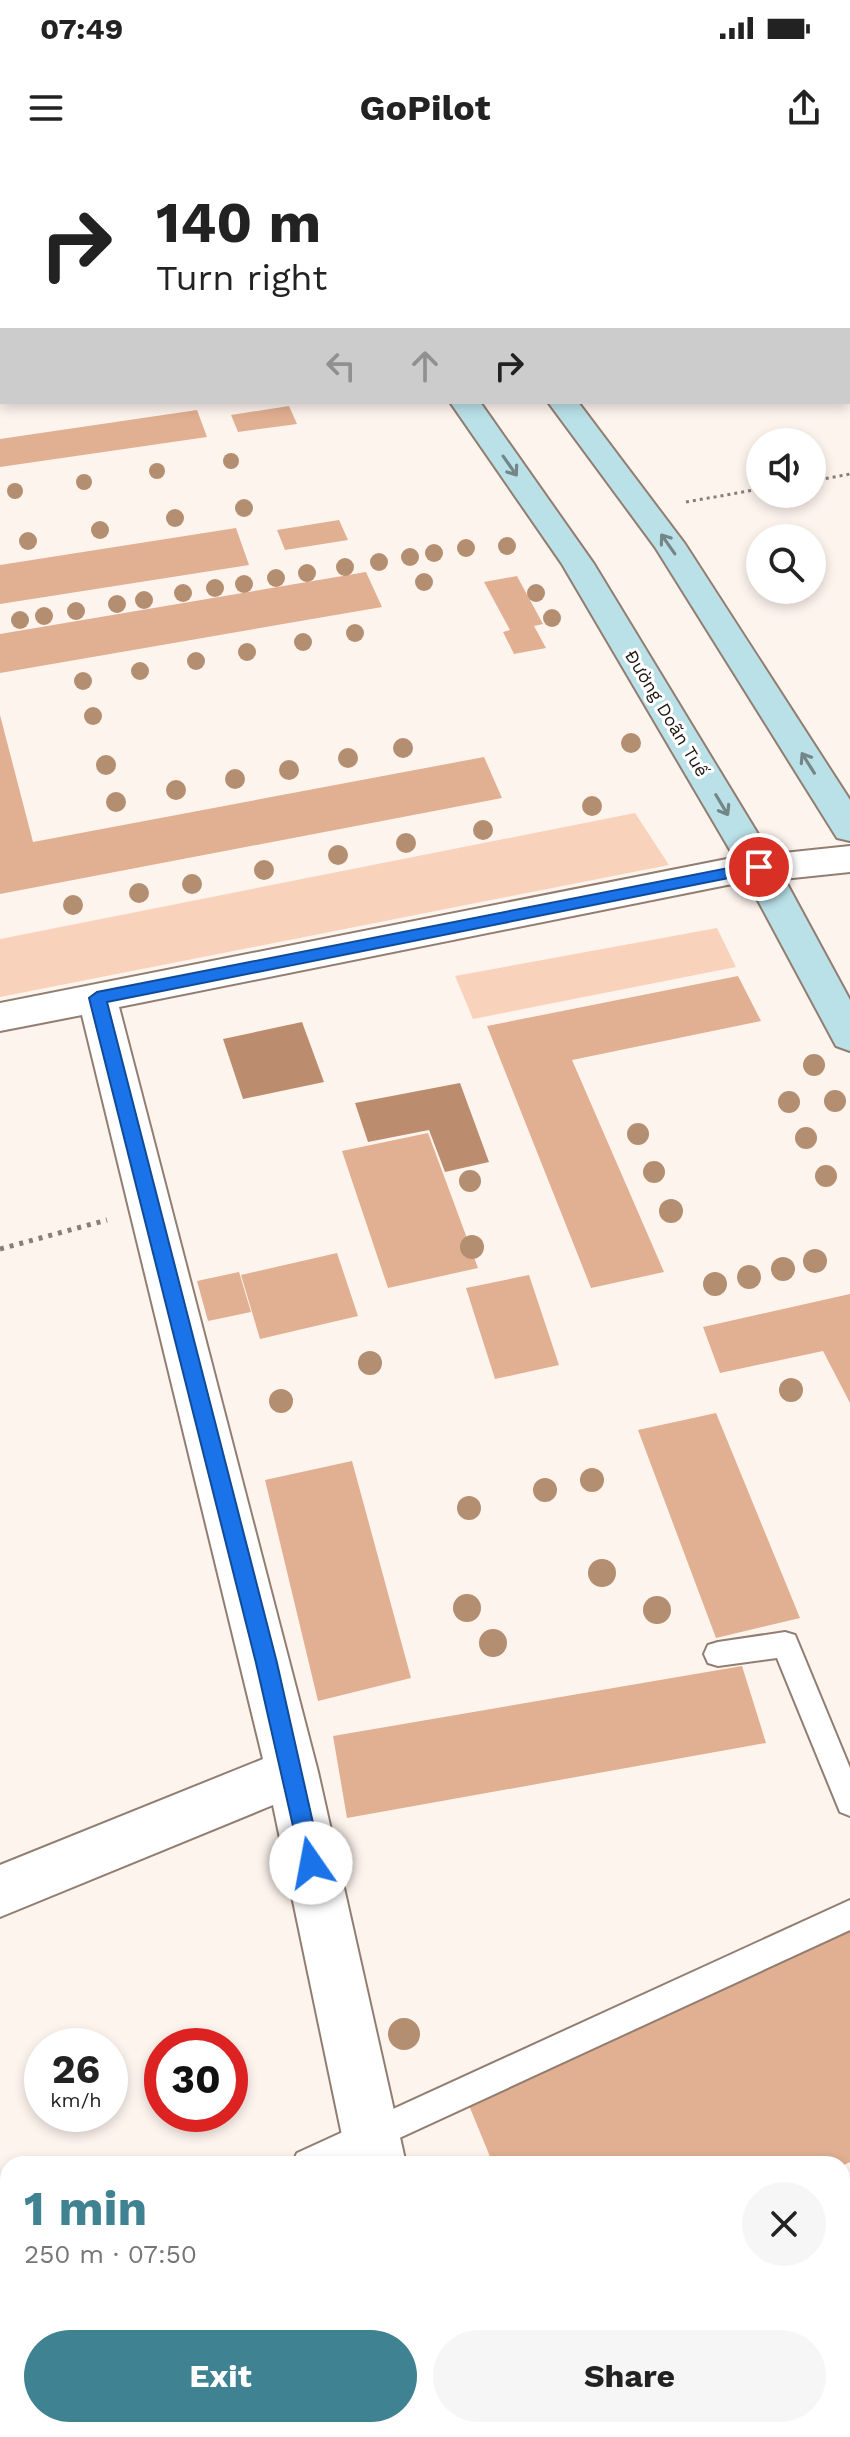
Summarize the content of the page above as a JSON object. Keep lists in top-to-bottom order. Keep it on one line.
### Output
{"streets":{"street":["Đường Doãn Tuế"]},"page":{"status":"07:49","header":"GoPilot","turn":["140 m","Turn right"],"speed":"26 km/h","limit":"30","heading":["1 min","250 m · 07:50"],"buttons":["Exit","Share"]}}
